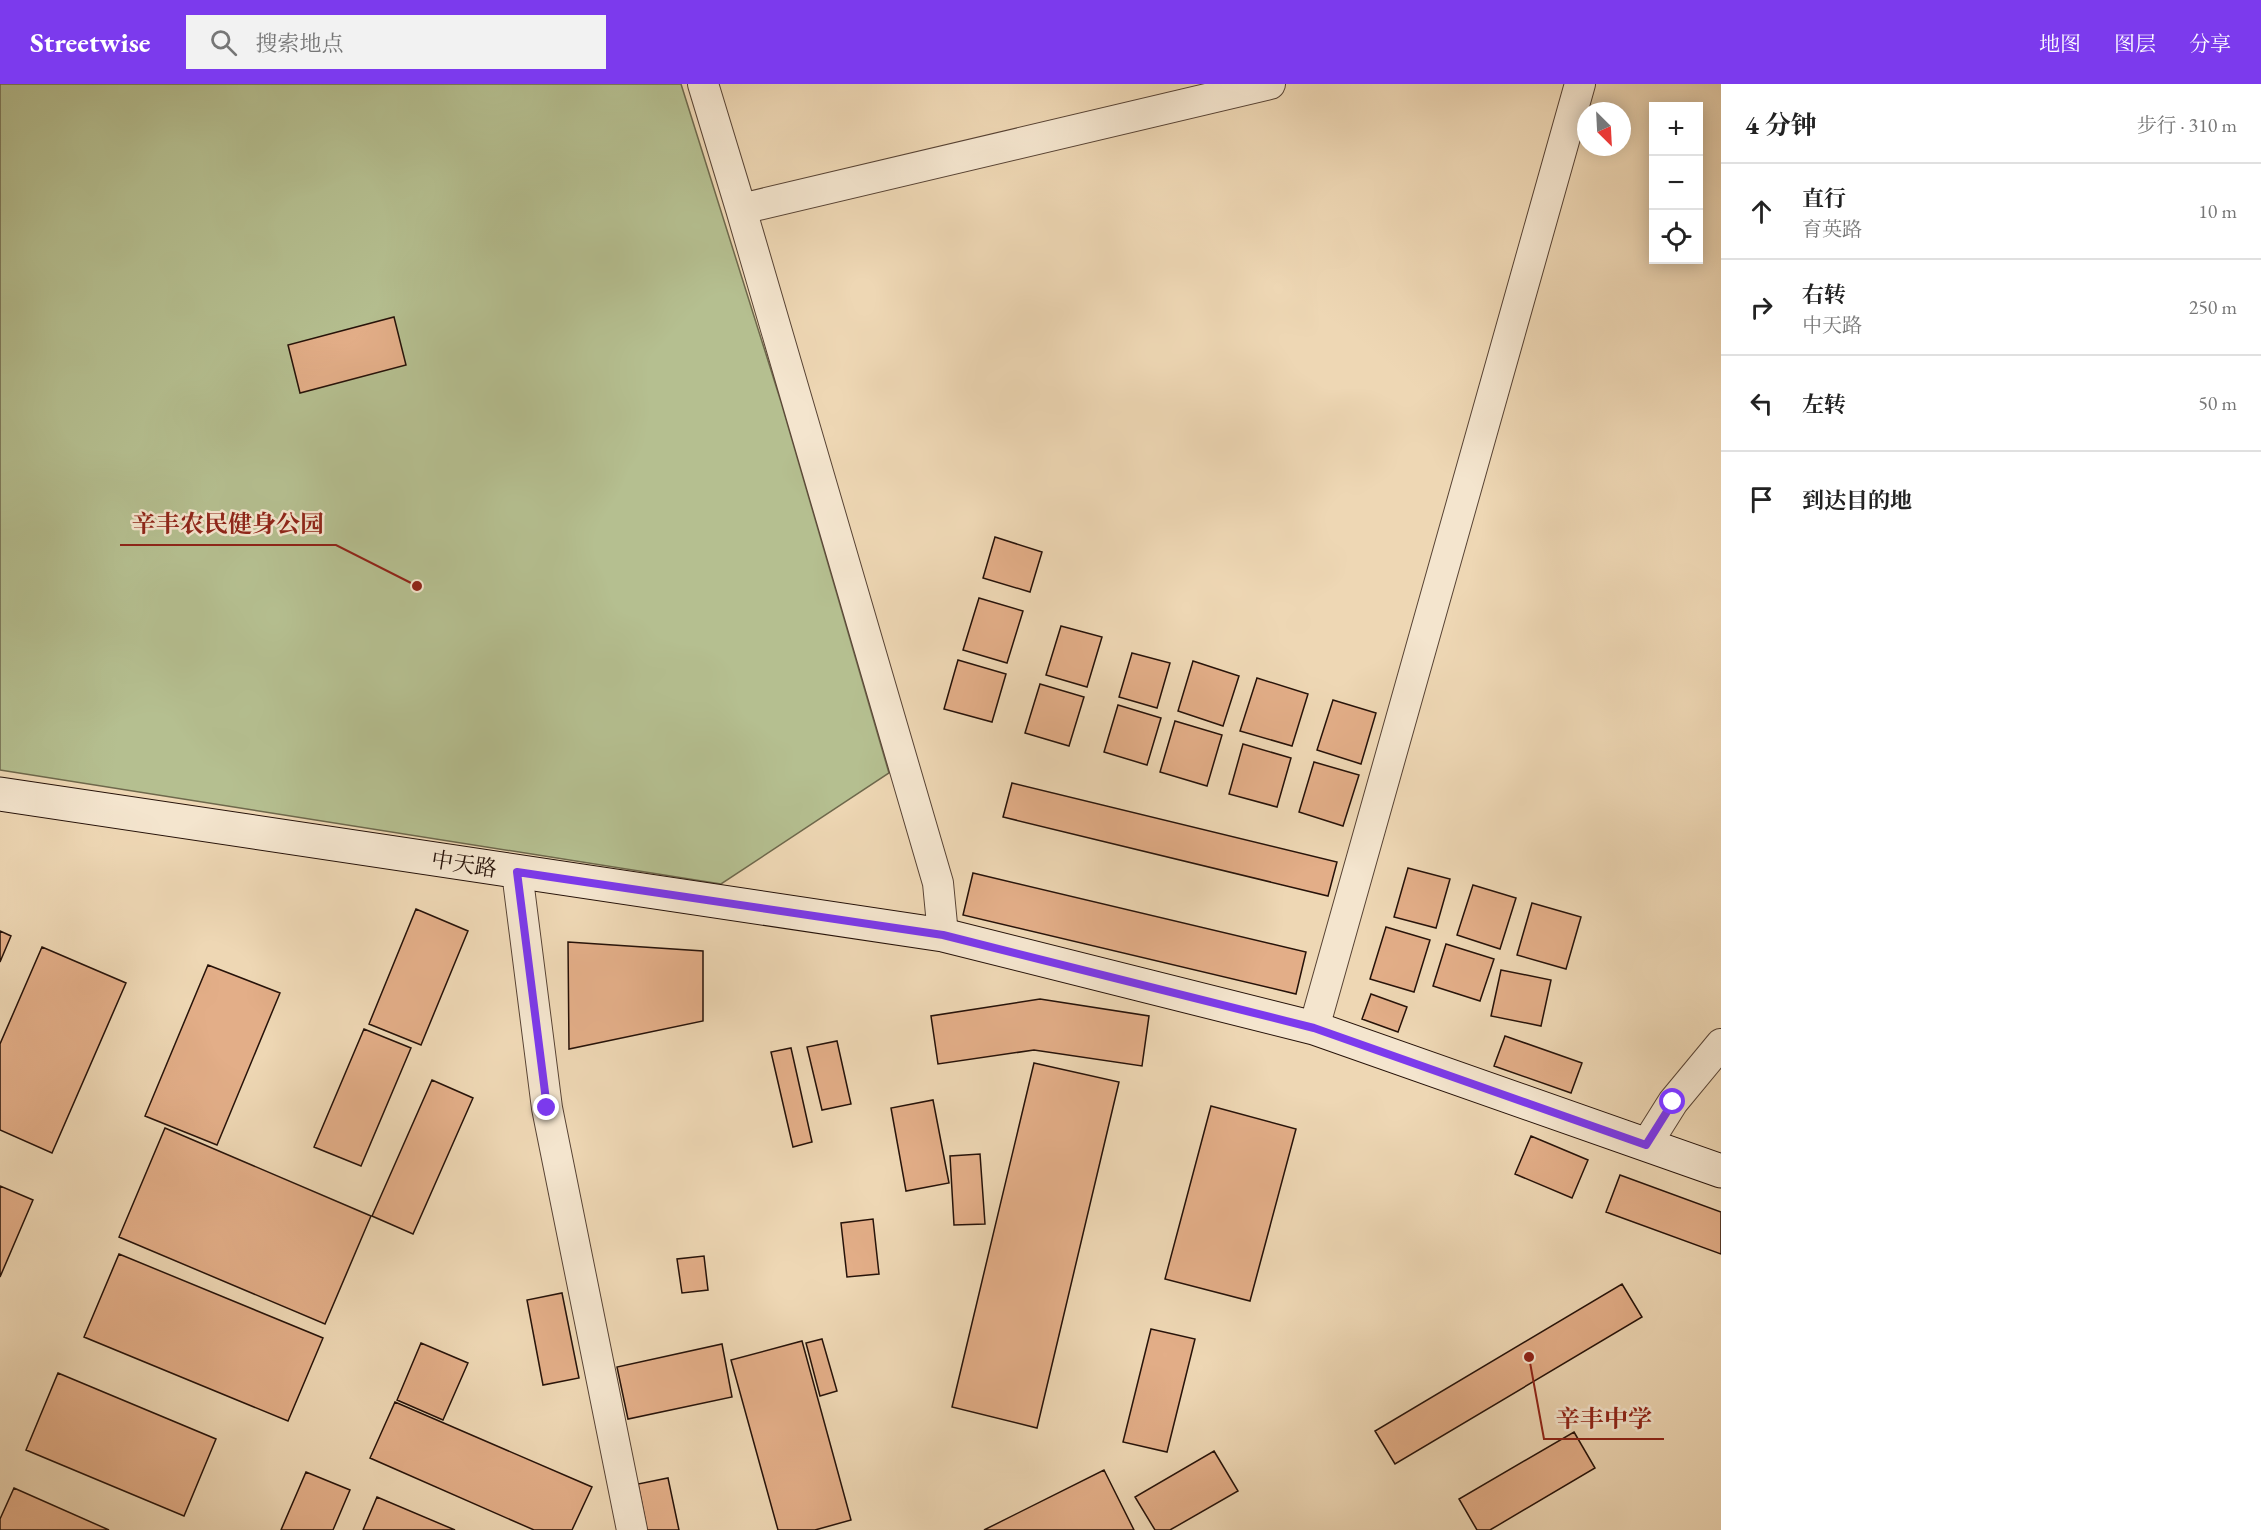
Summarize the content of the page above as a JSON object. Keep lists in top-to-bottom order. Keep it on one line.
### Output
{"streets":{"main road":["中天路"]},"places":["辛丰农民健身公园","辛丰中学"],"north":"bottom right","page":{"header":"Streetwise","search":"搜索地点","nav":["地图","图层","分享"],"heading":["4 分钟","步行 · 310 m"],"map_buttons":["+","−"],"list":[["直行","育英路","10 m"],["右转","中天路","250 m"],["左转","50 m"],"到达目的地"]}}
